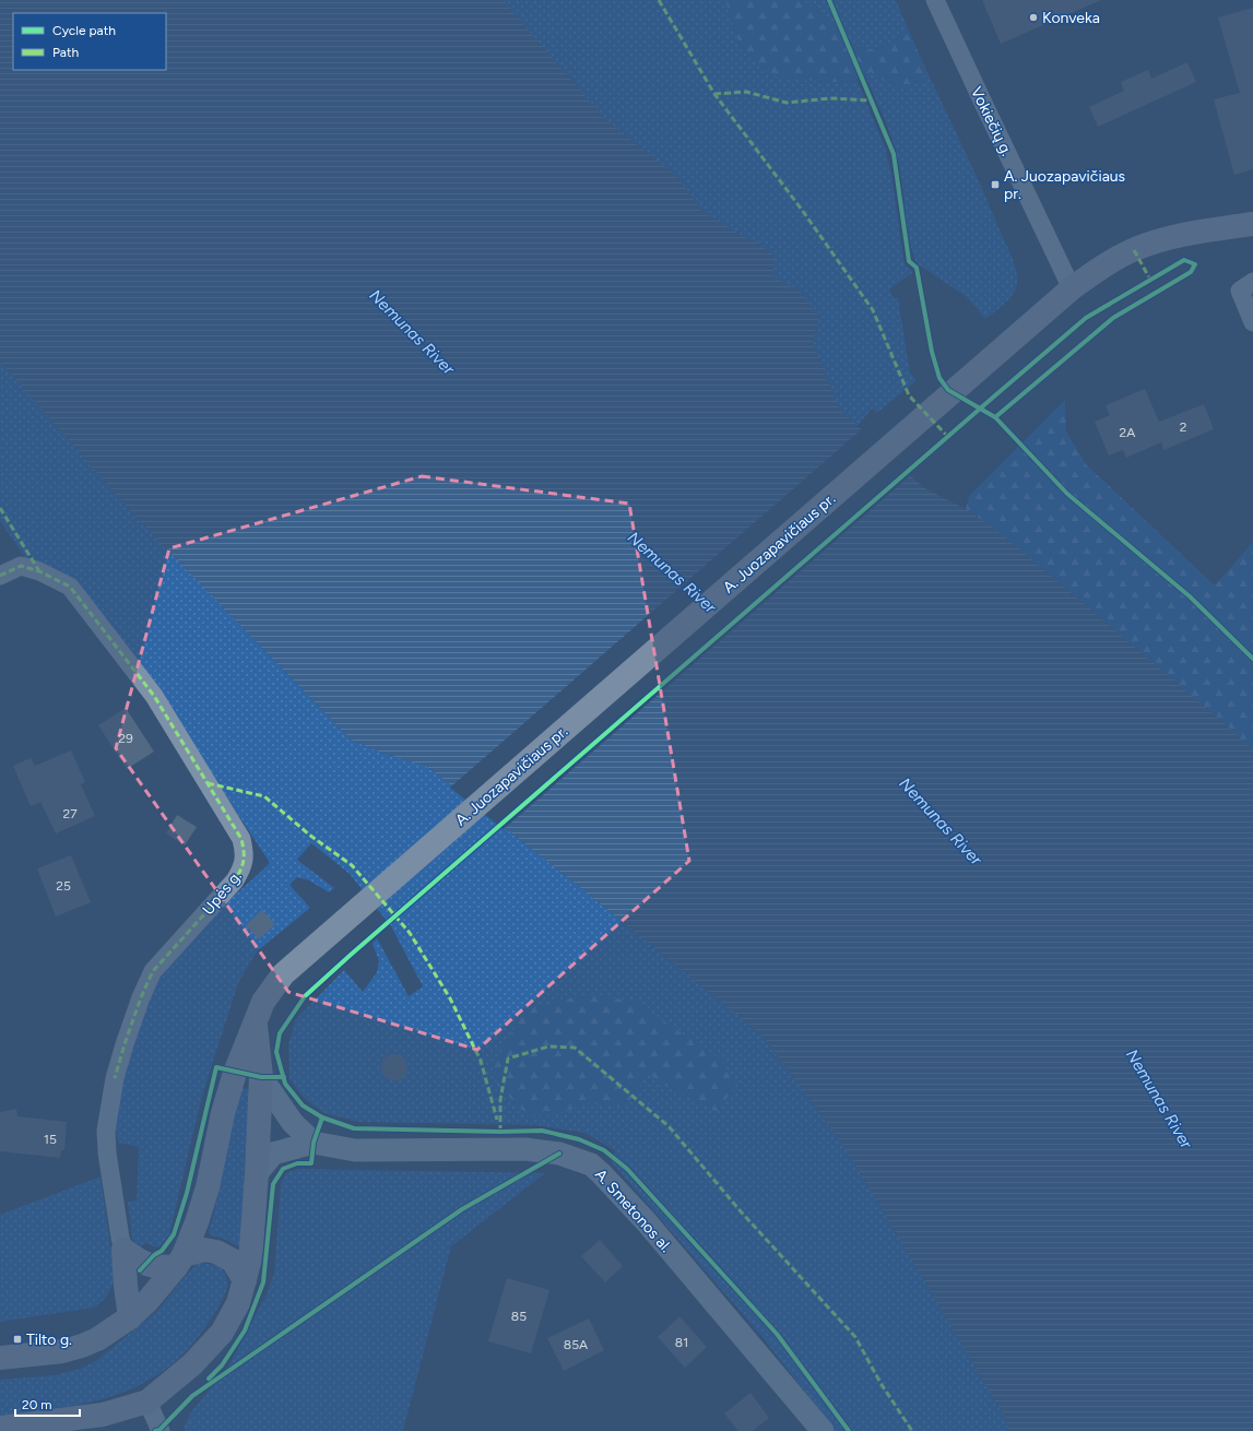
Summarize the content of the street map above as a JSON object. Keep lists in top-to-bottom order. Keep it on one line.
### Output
{"streets":{"main road":["A. Juozapavičiaus pr."],"street":["Vokiečių g.","Upės g.","A. Smetonos al."]},"crossings":[["Vokiečių g.","A. Juozapavičiaus pr."]],"water":["Nemunas River"],"places":{"other":["Konveka"],"transit":["A. Juozapavičiaus pr.","Tilto g."]},"house_numbers":["2","2A","29","27","25","15","85","81","85A"],"legend":["Cycle path","Path"],"scale_bar":"20 m"}
